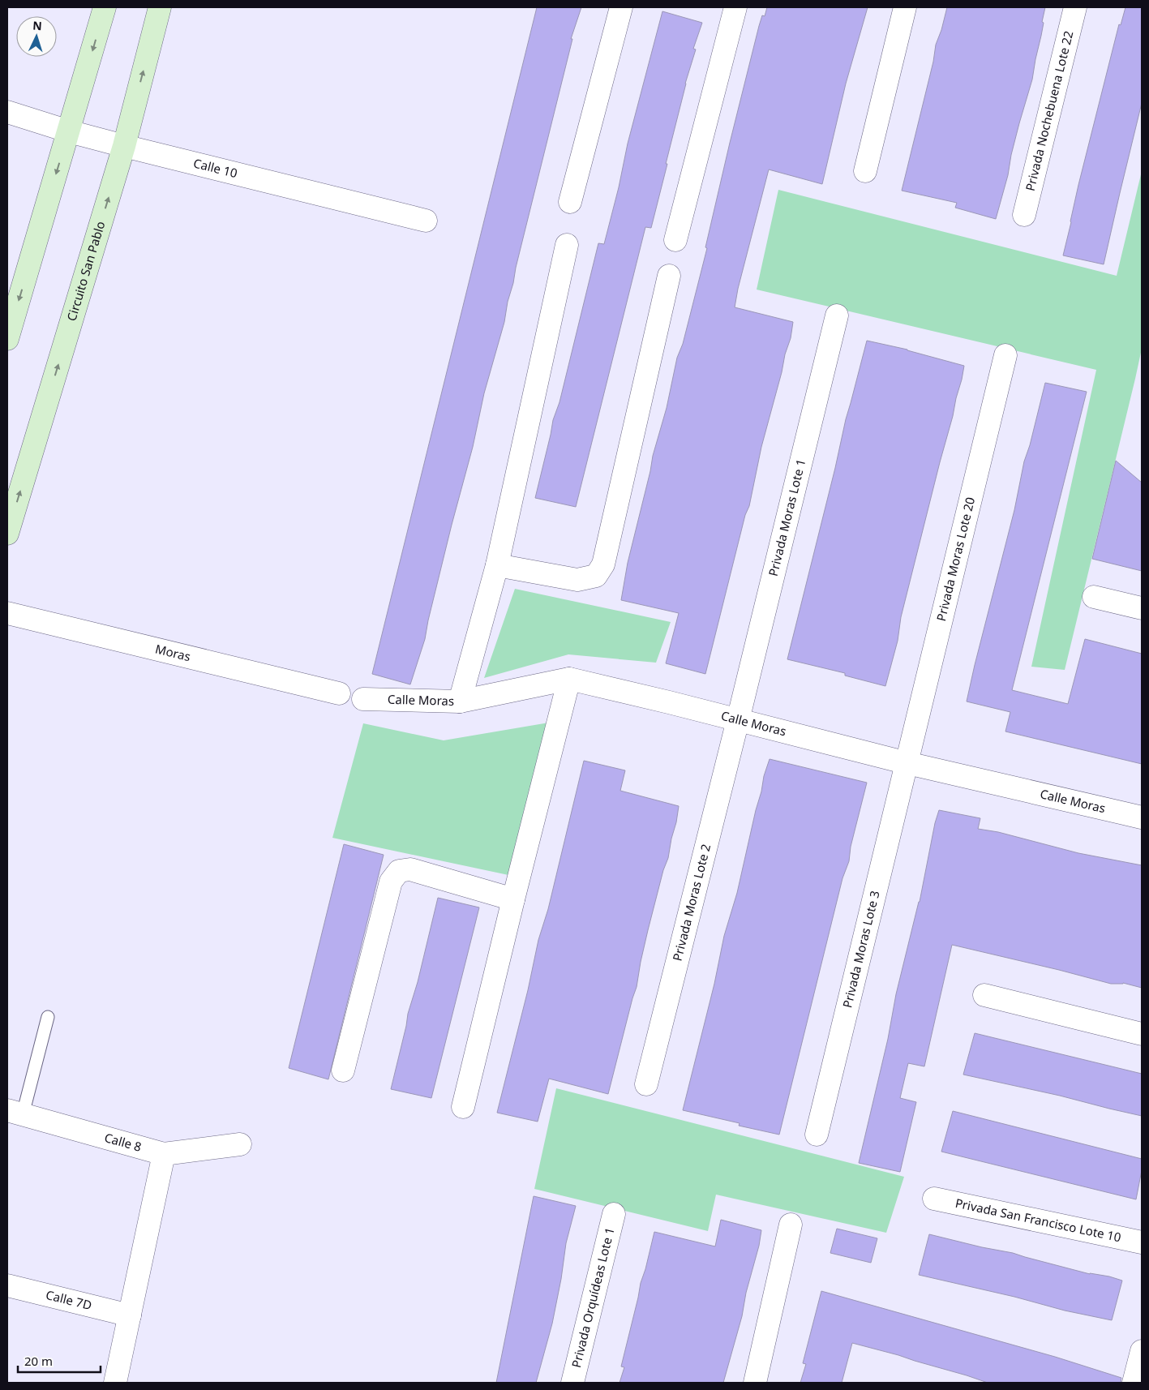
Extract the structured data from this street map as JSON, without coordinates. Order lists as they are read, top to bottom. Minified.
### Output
{"streets":{"main road":["Circuito San Pablo"],"street":["Privada Nochebuena Lote 22","Calle 10","Privada Moras Lote 1","Privada Moras Lote 20","Moras","Calle Moras","Privada Moras Lote 2","Privada Moras Lote 3","Calle 8","Privada San Francisco Lote 10","Privada Orquídeas Lote 1","Calle 7D"]},"crossings":[["Calle 10","Circuito San Pablo"],["Privada Moras Lote 1","Calle Moras"],["Privada Moras Lote 1","Privada Moras Lote 2"],["Privada Moras Lote 20","Calle Moras"],["Privada Moras Lote 20","Privada Moras Lote 3"],["Calle Moras","Privada Moras Lote 2"],["Calle Moras","Privada Moras Lote 3"]],"scale_bar":"20 m","north":"top"}
